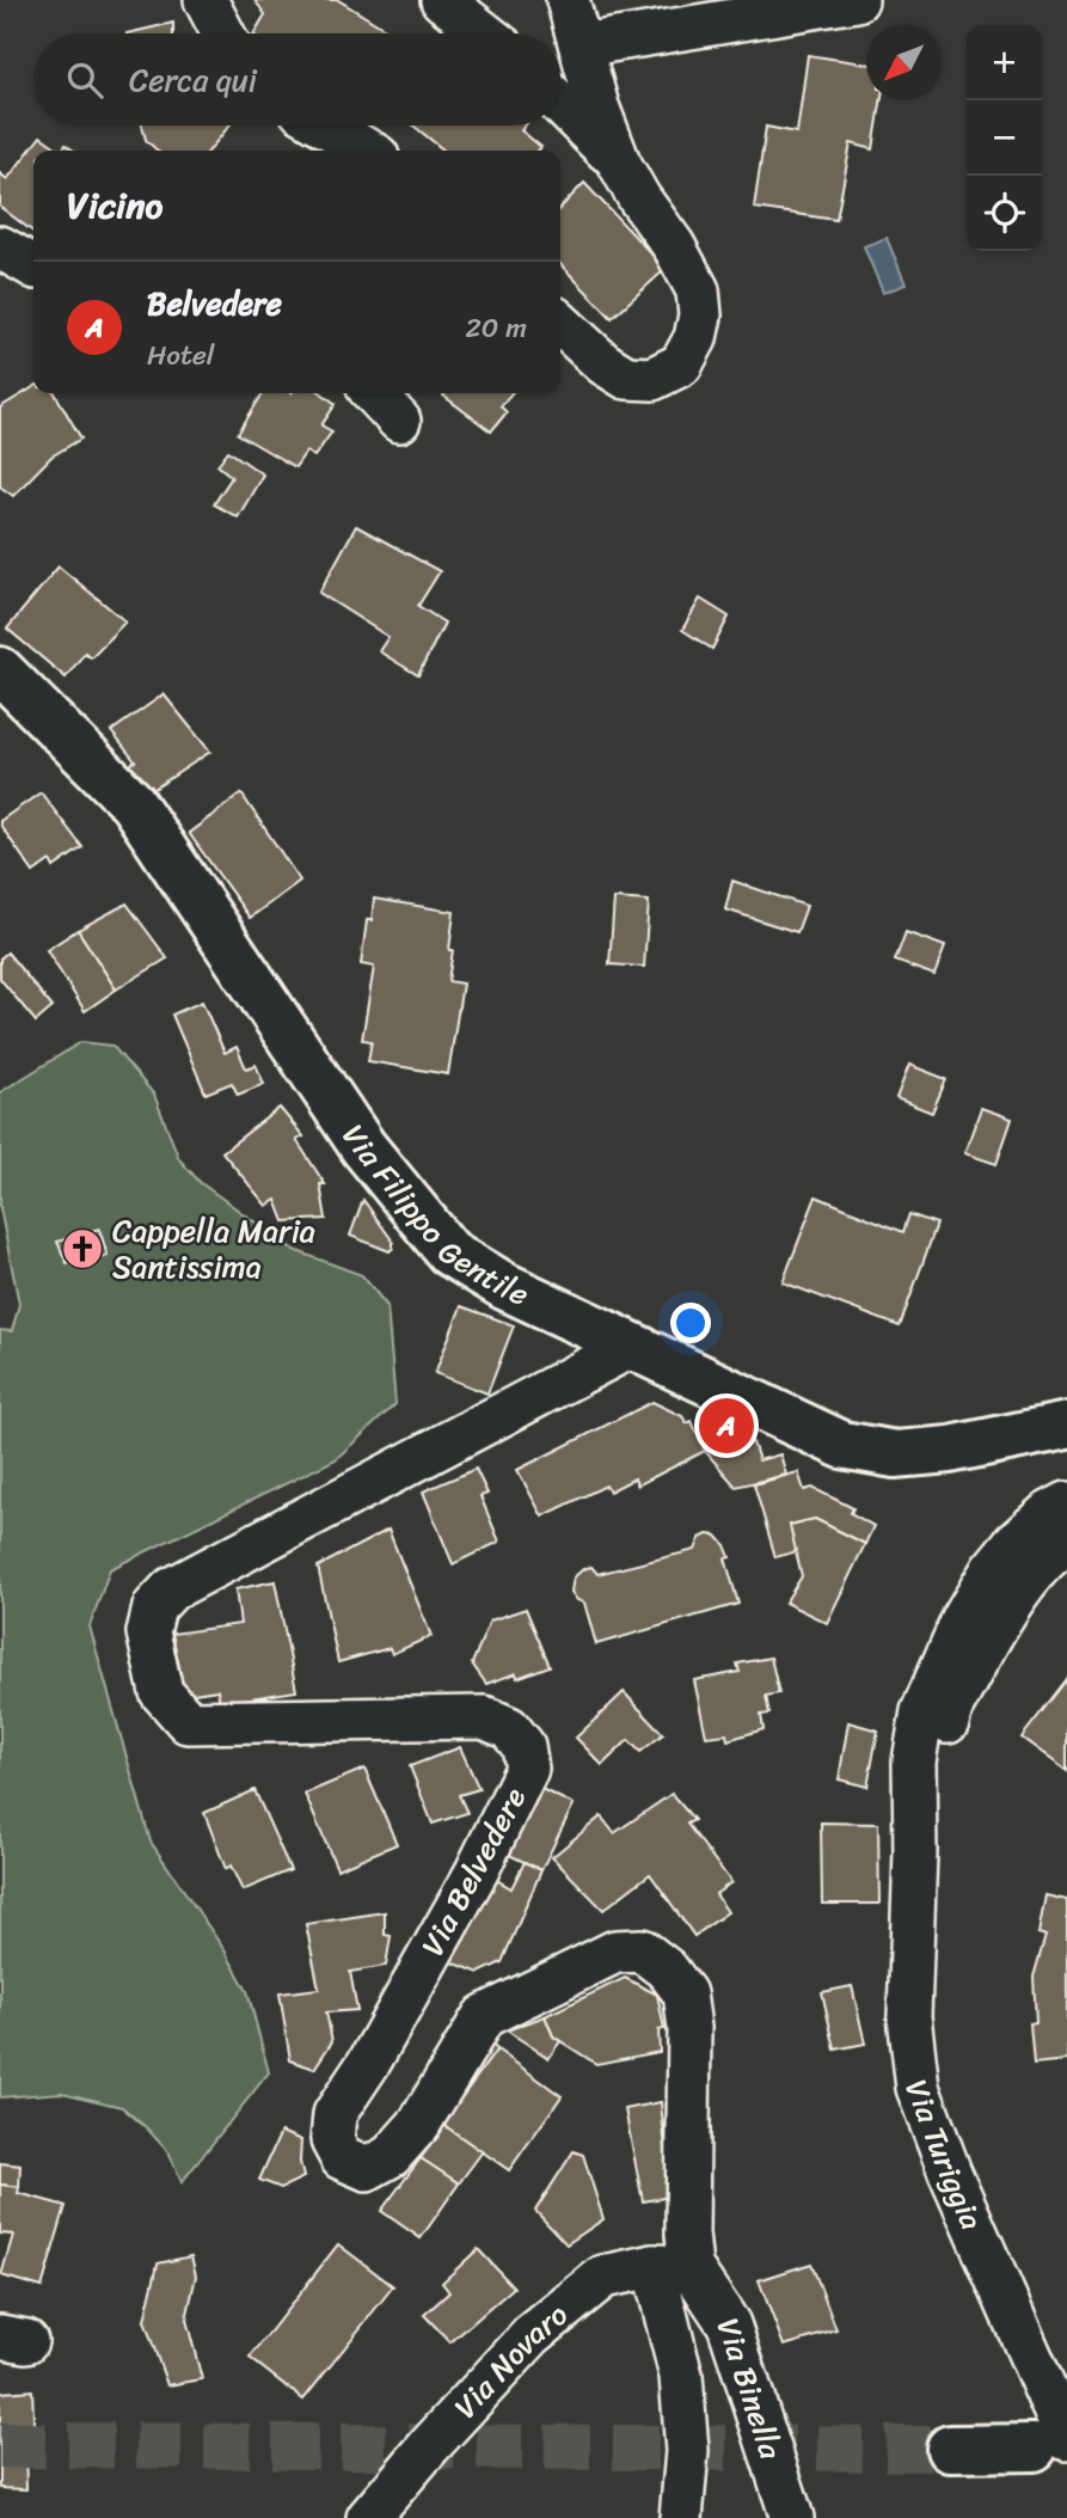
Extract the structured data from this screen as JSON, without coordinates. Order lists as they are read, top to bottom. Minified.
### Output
{"streets":{"main road":["Via Filippo Gentile"],"street":["Via Belvedere","Via Turiggia","Via Novaro","Via Binella"]},"crossings":[["Via Filippo Gentile","Via Belvedere"],["Via Belvedere","Via Novaro"],["Via Belvedere","Via Binella"],["Via Novaro","Via Binella"]],"places":{"church":["Cappella Maria Santissima"]},"north":"bottom left","page":{"map_buttons":["+","−"],"search":"Cerca qui","heading":"Vicino","list":[{"mark":"A","name":"Belvedere","note":"Hotel","value":"20 m"}],"pins":"A"}}
